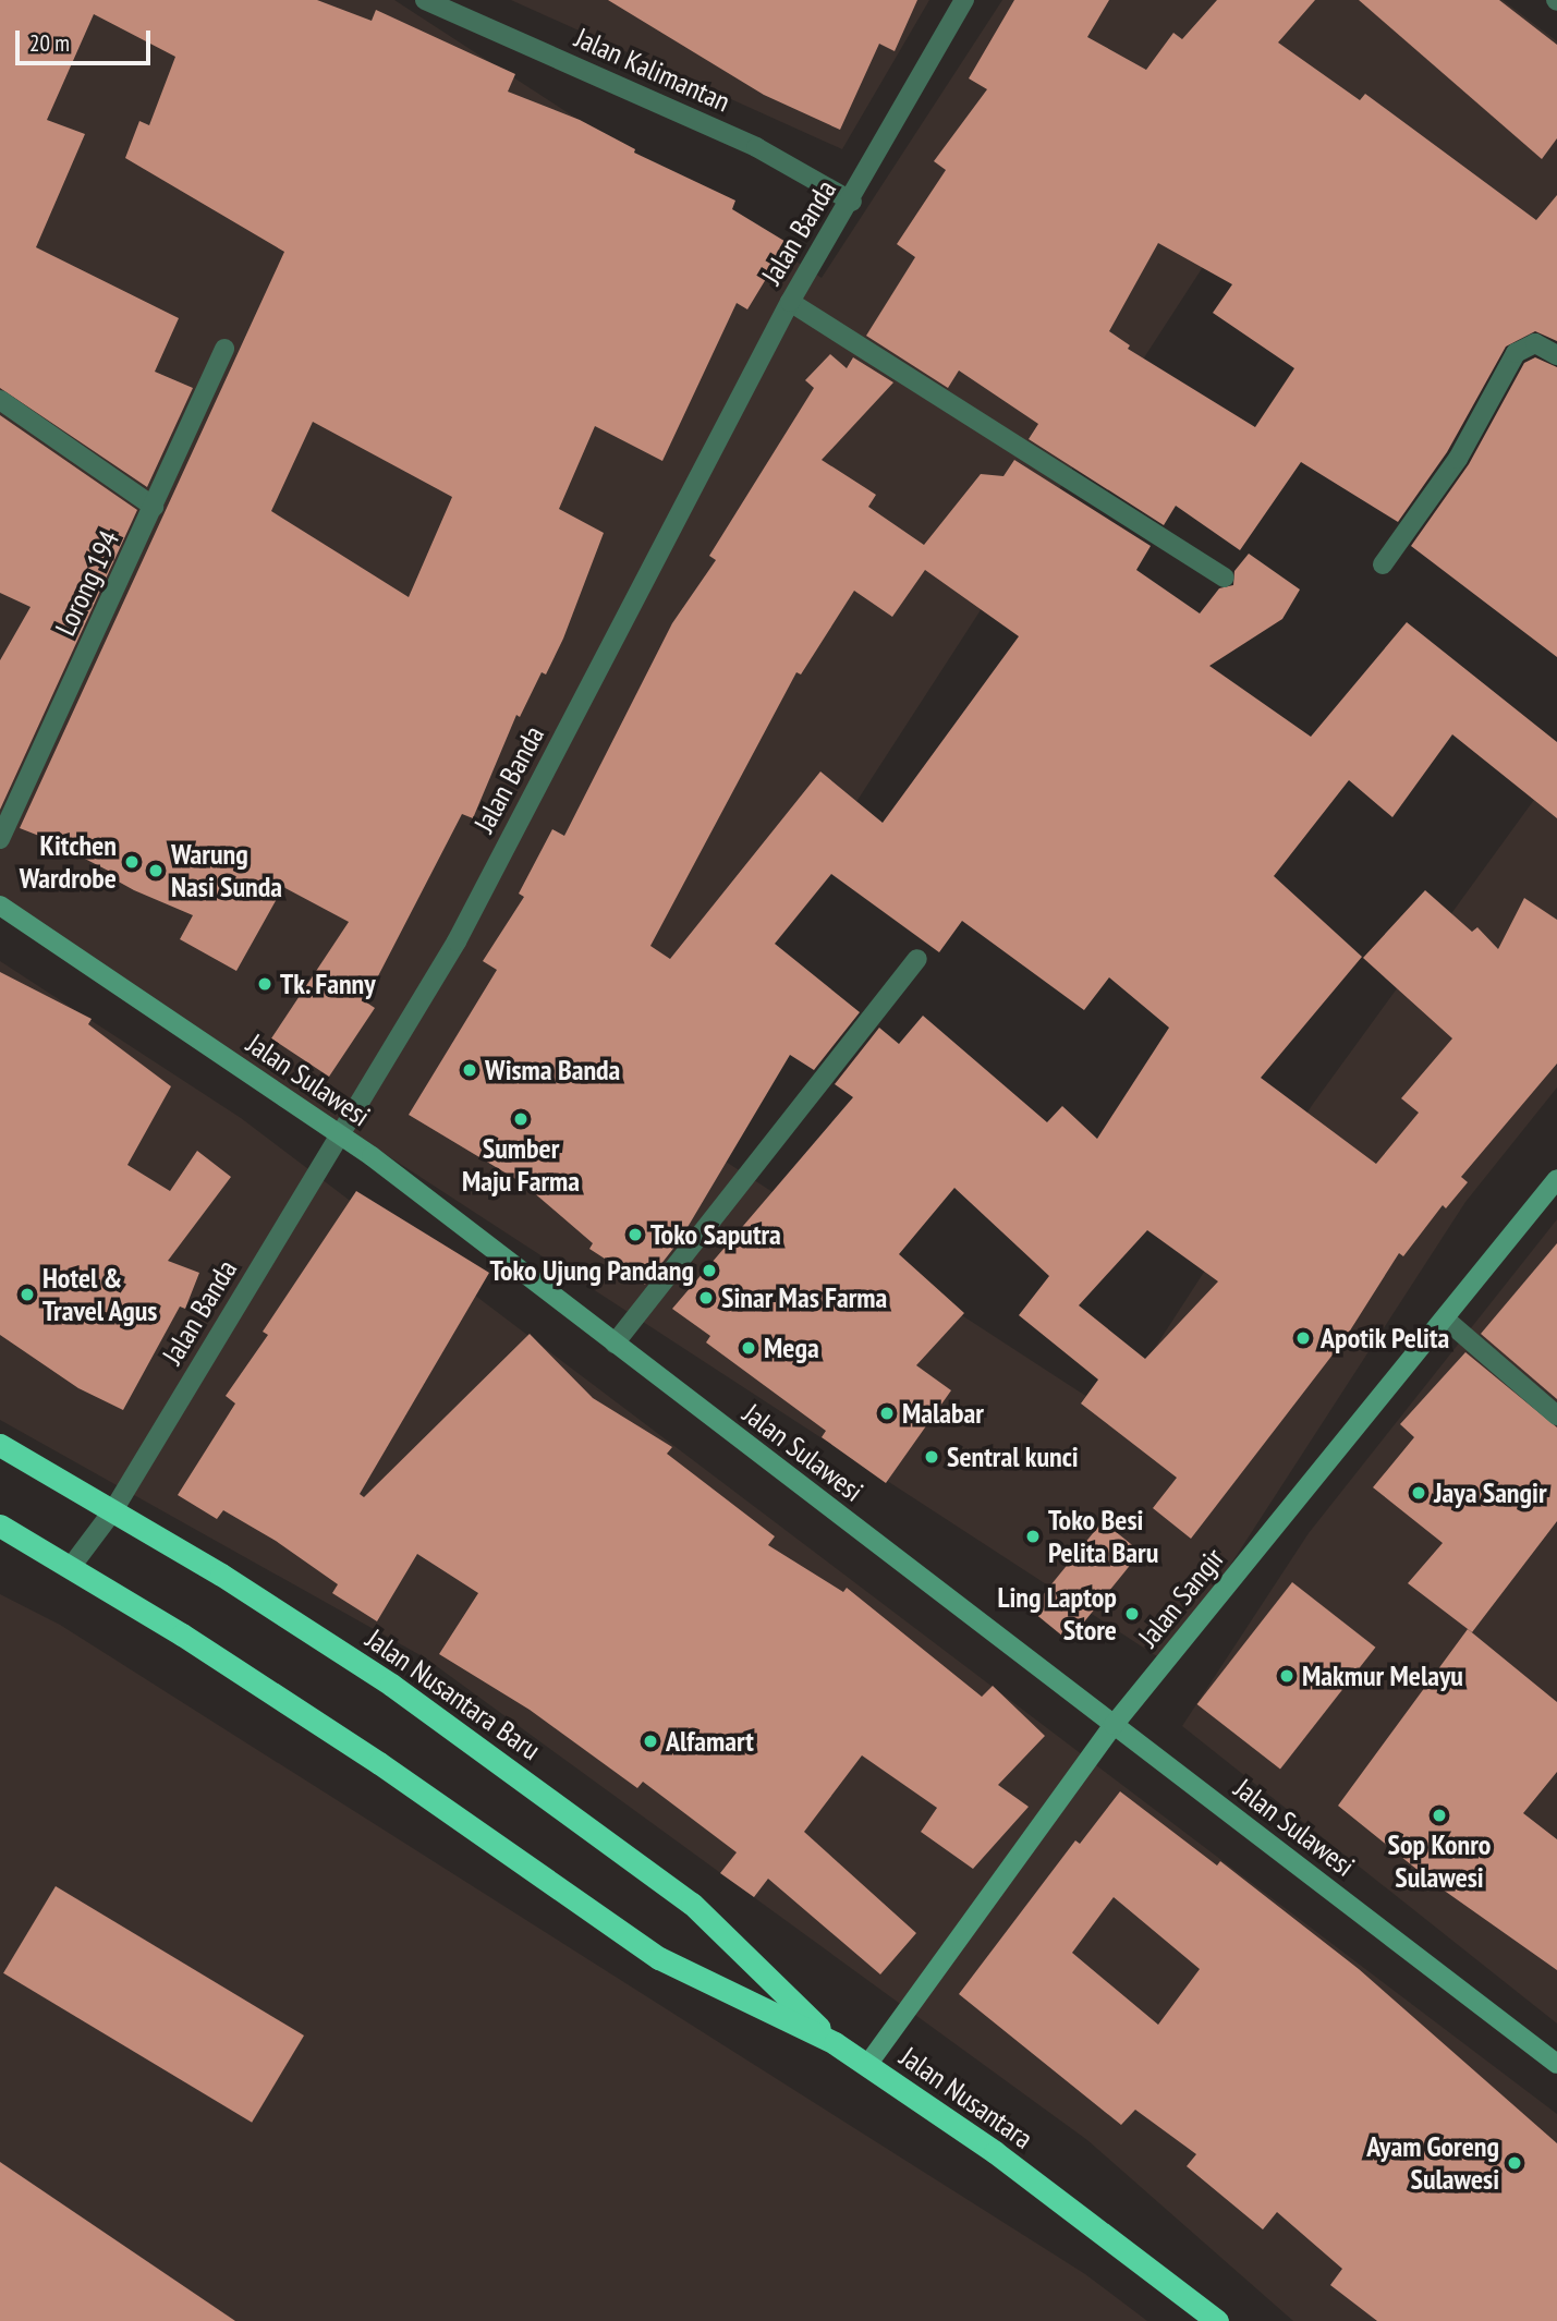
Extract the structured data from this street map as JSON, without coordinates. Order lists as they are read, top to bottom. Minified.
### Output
{"streets":{"highway":["Jalan Nusantara Baru","Jalan Nusantara"],"street":["Jalan Kalimantan","Jalan Banda","Lorong 194","Jalan Sulawesi","Jalan Sangir"]},"crossings":[["Jalan Kalimantan","Jalan Banda"],["Jalan Banda","Jalan Sulawesi"],["Jalan Banda","Jalan Nusantara Baru"],["Jalan Banda","Jalan Nusantara"],["Jalan Sulawesi","Jalan Sangir"],["Jalan Sangir","Jalan Nusantara"],["Jalan Nusantara Baru","Jalan Nusantara"]],"places":["Kitchen Wardrobe","Warung Nasi Sunda","Tk. Fanny","Wisma Banda","Sumber Maju Farma","Toko Saputra","Toko Ujung Pandang","Hotel & Travel Agus","Sinar Mas Farma","Apotik Pelita","Mega","Malabar","Sentral kunci","Jaya Sangir","Toko Besi Pelita Baru","Ling Laptop Store","Makmur Melayu","Alfamart","Sop Konro Sulawesi","Ayam Goreng Sulawesi"],"scale_bar":"20 m"}
